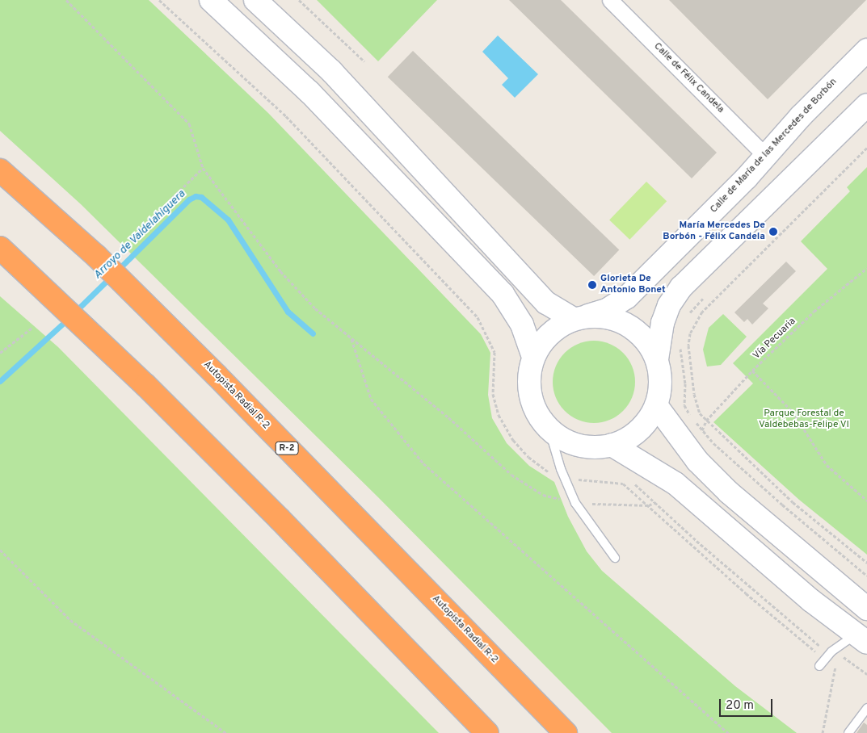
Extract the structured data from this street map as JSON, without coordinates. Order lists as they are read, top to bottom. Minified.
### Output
{"streets":{"highway":["Autopista Radial R-2","R-2"],"street":["Calle de Félix Candela","Calle de María de las Mercedes de Borbón"],"path":["Vía Pecuaria"]},"crossings":[["Calle de Félix Candela","Calle de María de las Mercedes de Borbón"]],"water":["Arroyo de Valdelahiguera"],"parks":["Parque Forestal de Valdebebas-Felipe VI"],"places":["María Mercedes De Borbón - Félix Candela","Glorieta De Antonio Bonet"],"scale_bar":"20 m"}
